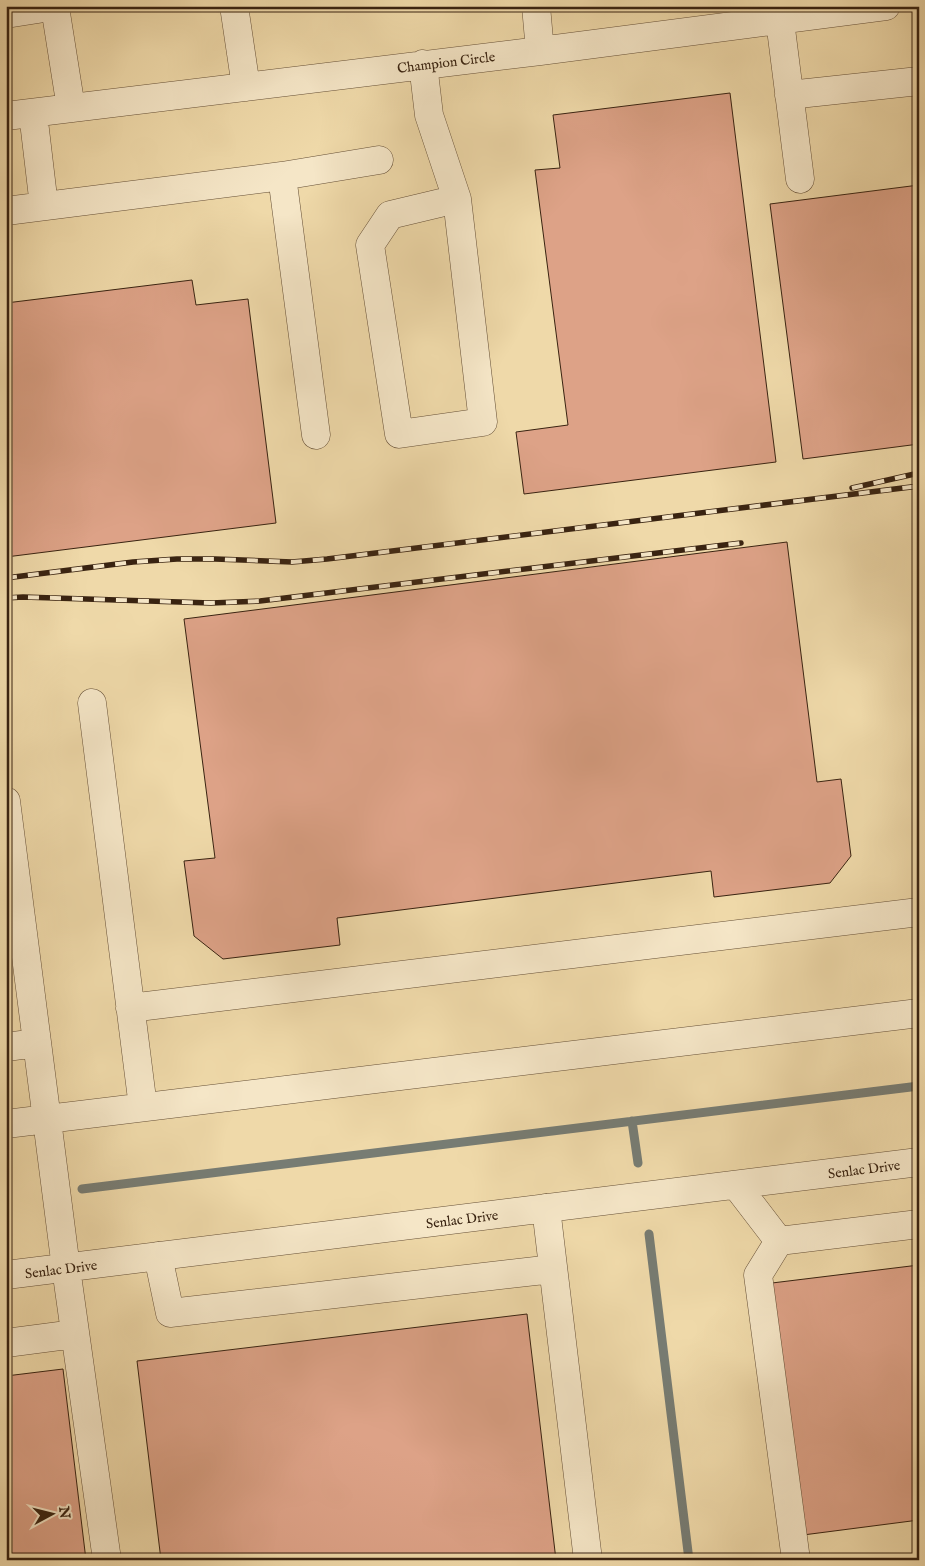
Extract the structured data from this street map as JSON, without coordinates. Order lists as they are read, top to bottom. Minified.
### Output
{"streets":{"street":["Champion Circle","Senlac Drive"]},"north":"right"}
